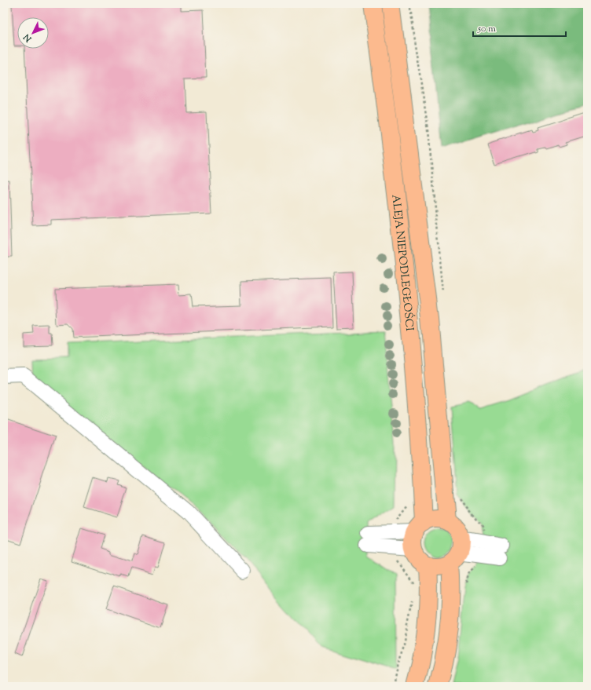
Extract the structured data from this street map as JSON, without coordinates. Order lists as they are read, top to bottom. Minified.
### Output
{"streets":{"main road":["ALEJA NIEPODLEGŁOŚCI"]},"scale_bar":"50 m","north":"bottom left"}
